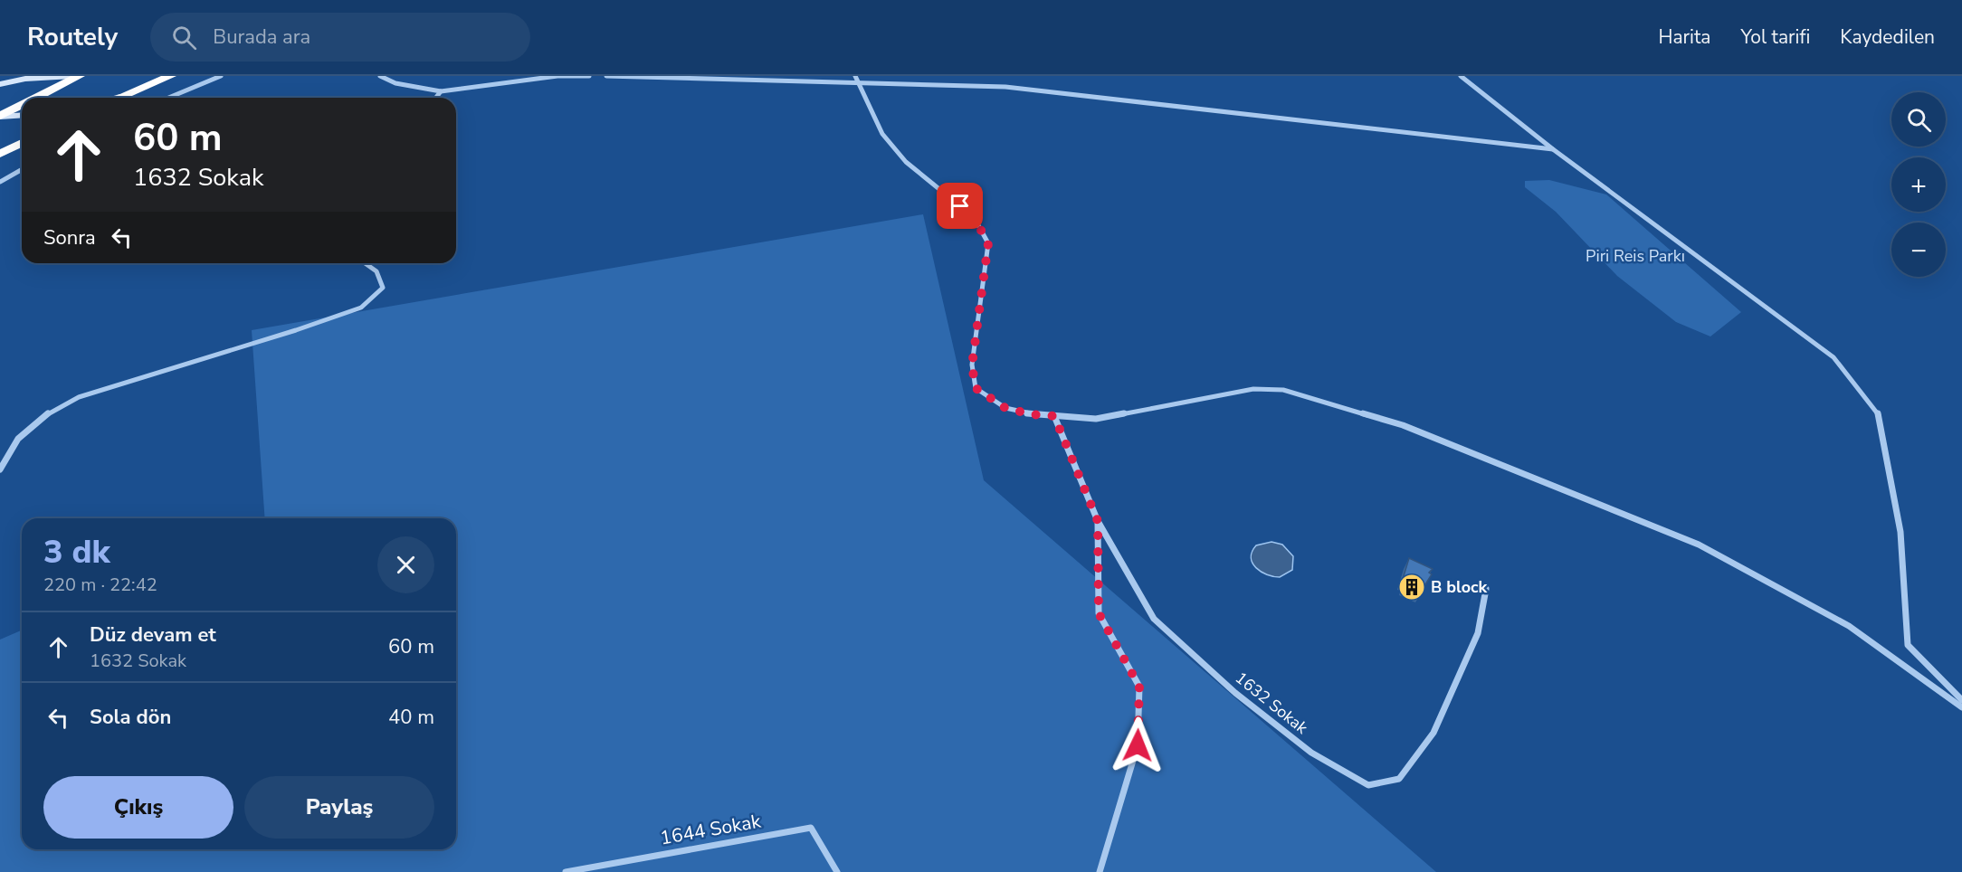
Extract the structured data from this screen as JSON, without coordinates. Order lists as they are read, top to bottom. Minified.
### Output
{"streets":{"street":["1632 Sokak","1644 Sokak"]},"parks":["Piri Reis Parkı"],"places":{"building":["B block"]},"page":{"header":"Routely","search":"Burada ara","nav":["Harita","Yol tarifi","Kaydedilen"],"map_buttons":["+","−"],"turn":["60 m","1632 Sokak"],"then":"Sonra","heading":["3 dk","220 m · 22:42"],"list":[{"name":"Düz devam et","note":"1632 Sokak","value":"60 m"},{"name":"Sola dön","value":"40 m"}],"buttons":["Çıkış","Paylaş"]}}
